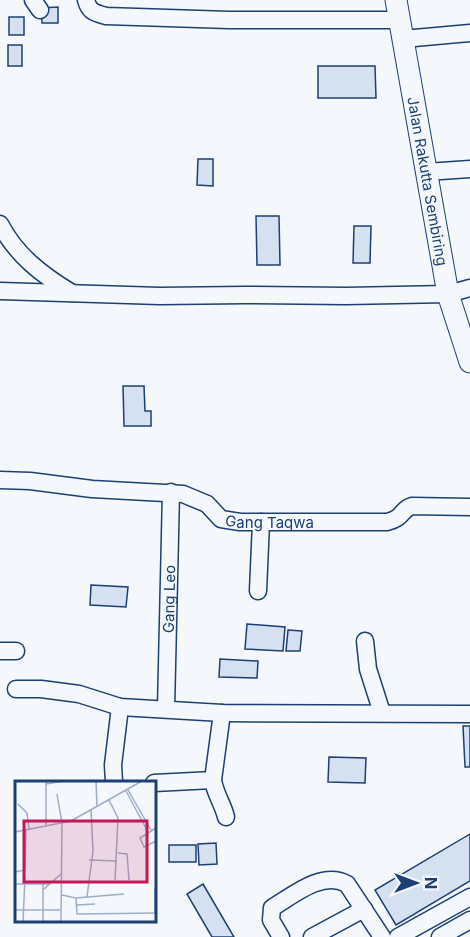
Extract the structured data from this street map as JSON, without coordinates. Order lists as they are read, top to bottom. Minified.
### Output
{"streets":{"main road":["Jalan Rakutta Sembiring"],"street":["Gang Taqwa","Gang Leo"]},"crossings":[["Gang Taqwa","Gang Leo"]],"north":"right"}
